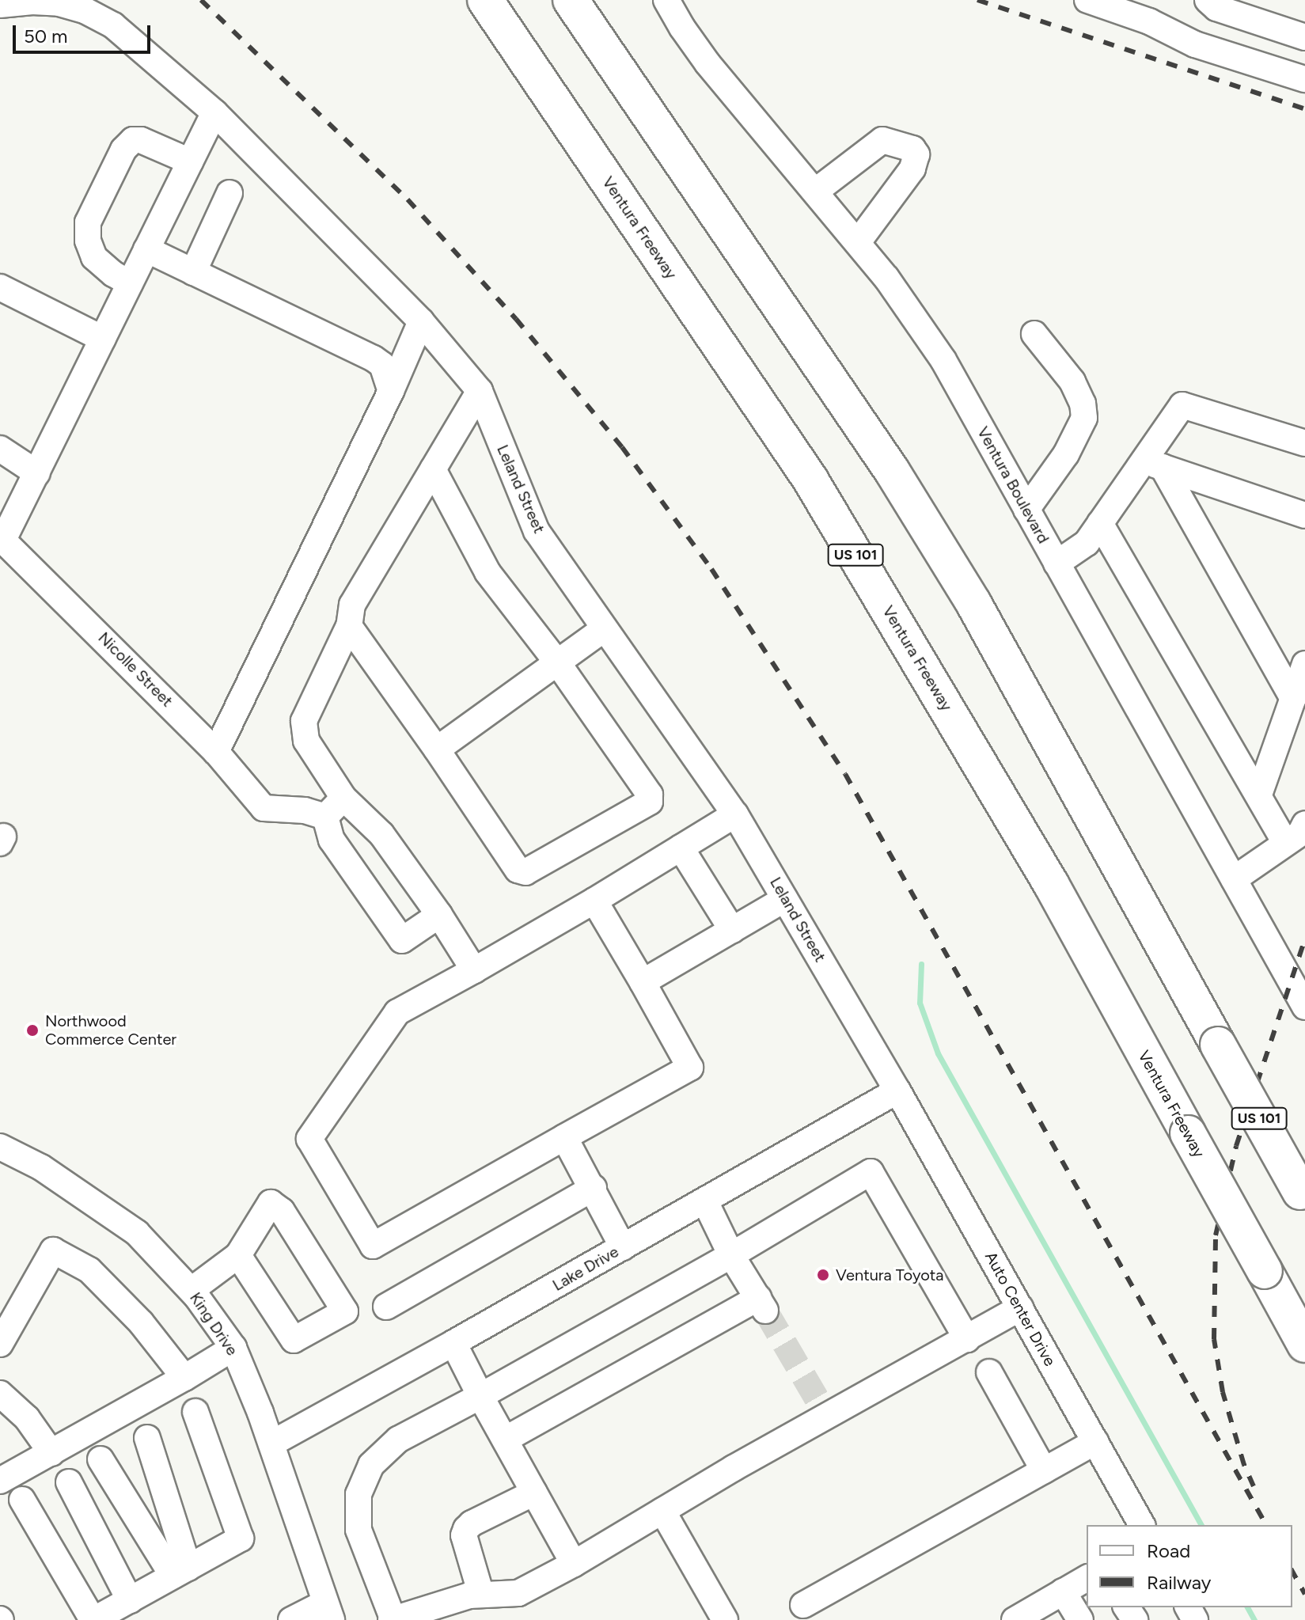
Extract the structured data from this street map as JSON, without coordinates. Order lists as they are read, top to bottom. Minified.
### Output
{"streets":{"highway":["Ventura Freeway","US 101"],"street":["Ventura Boulevard","Leland Street","Nicolle Street","Lake Drive","Auto Center Drive","King Drive"]},"crossings":[["Leland Street","Lake Drive"],["Leland Street","Auto Center Drive"],["Lake Drive","Auto Center Drive"],["Lake Drive","King Drive"]],"places":["Northwood Commerce Center","Ventura Toyota"],"legend":["Road","Railway"],"scale_bar":"50 m"}
